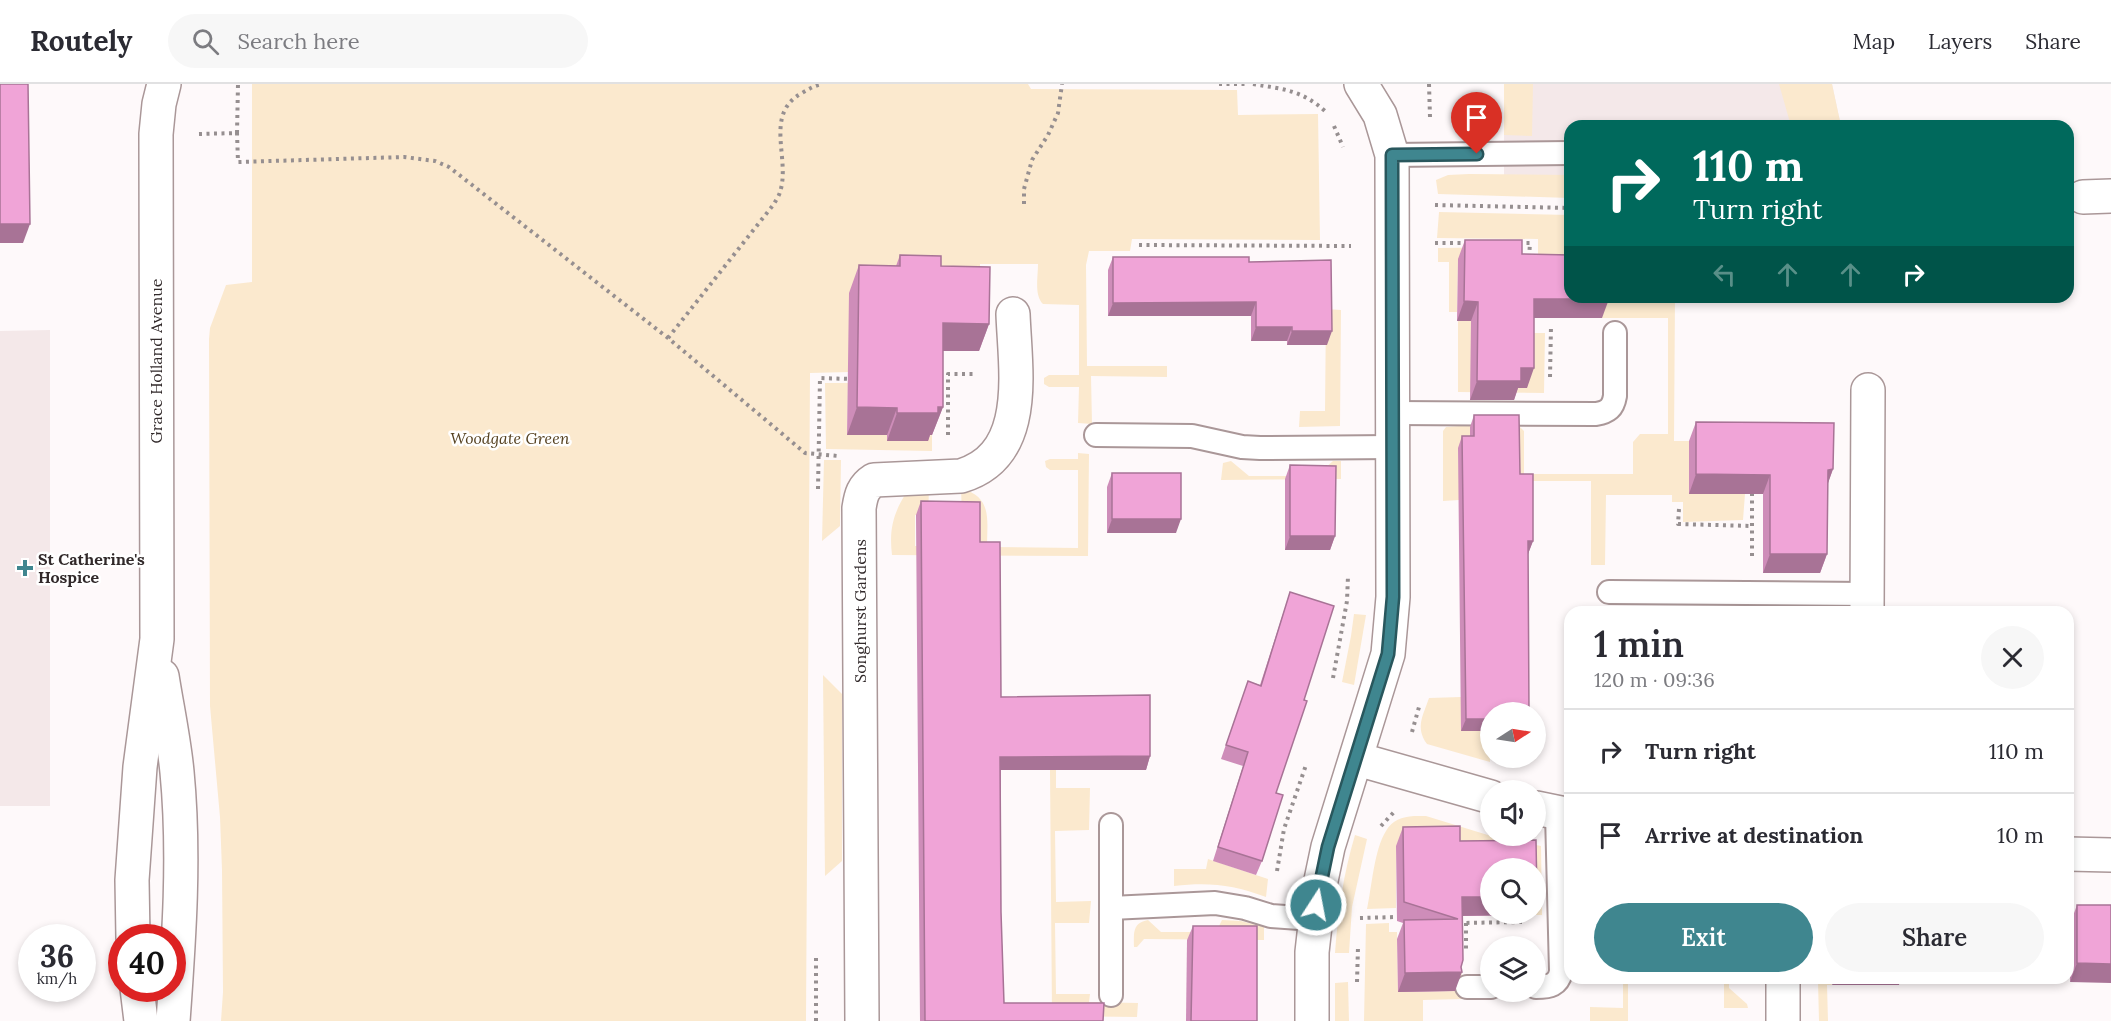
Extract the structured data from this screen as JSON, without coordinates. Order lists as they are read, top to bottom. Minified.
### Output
{"streets":{"street":["Grace Holland Avenue","Songhurst Gardens"]},"parks":["Woodgate Green"],"places":{"health":["St Catherine's Hospice"]},"north":"right","page":{"header":"Routely","search":"Search here","nav":["Map","Layers","Share"],"turn":["110 m","Turn right"],"heading":["1 min","120 m · 09:36"],"list":[{"name":"Turn right","value":"110 m"},{"name":"Arrive at destination","value":"10 m"}],"buttons":["Exit","Share"],"speed":"36 km/h","limit":"40"}}
